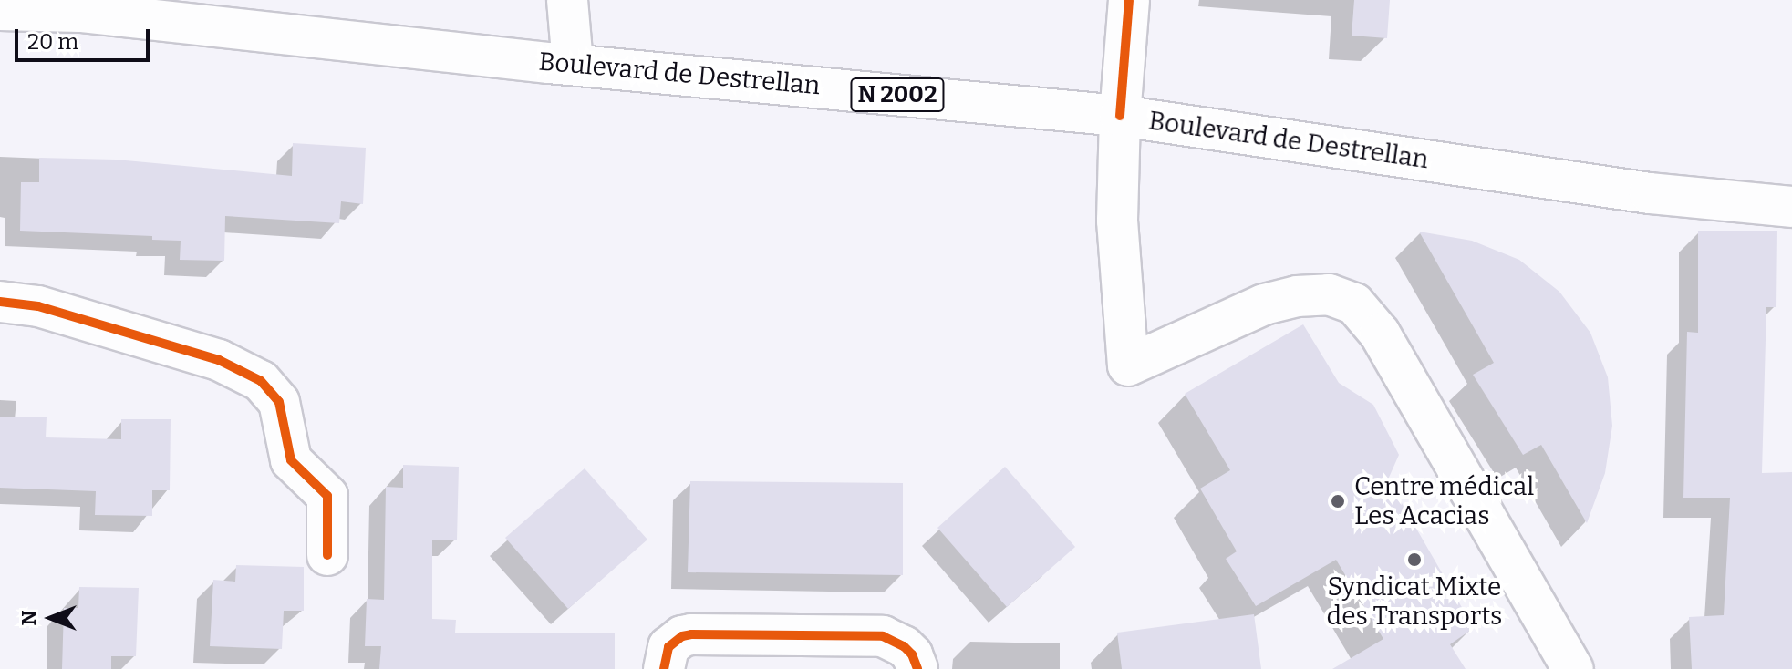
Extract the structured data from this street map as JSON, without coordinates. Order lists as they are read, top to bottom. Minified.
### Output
{"streets":{"main road":["Boulevard de Destrellan","N 2002"]},"places":["Centre médical Les Acacias","Syndicat Mixte des Transports"],"scale_bar":"20 m","north":"left"}
